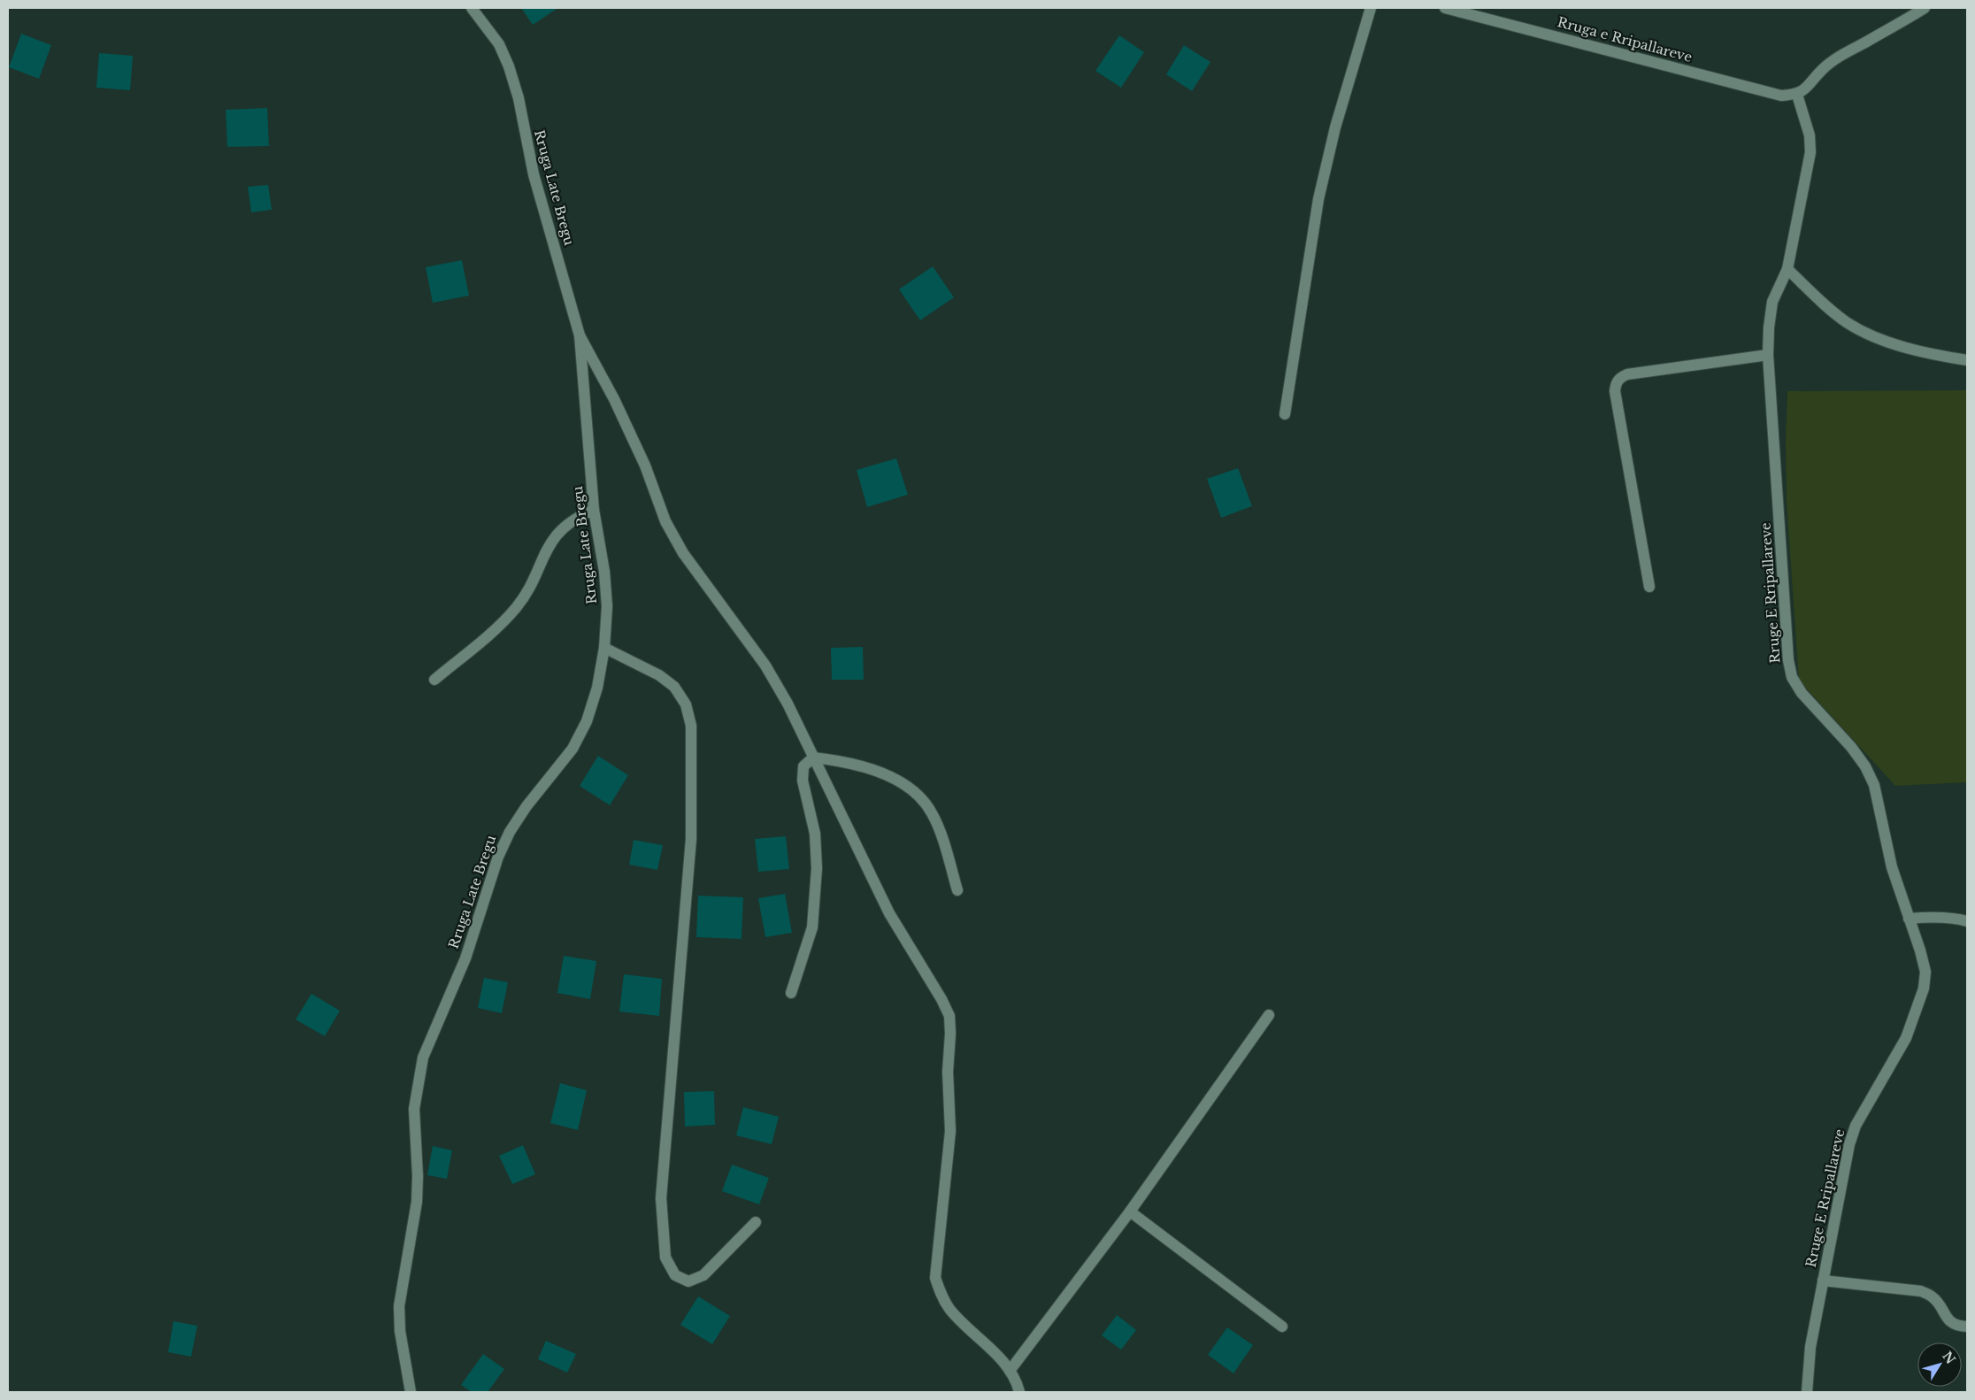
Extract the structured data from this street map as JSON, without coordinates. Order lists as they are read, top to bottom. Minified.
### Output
{"streets":{"street":["Rruga e Rripallareve","Rruga Late Bregu","Rruge E Rripallareve"]},"north":"top right"}
